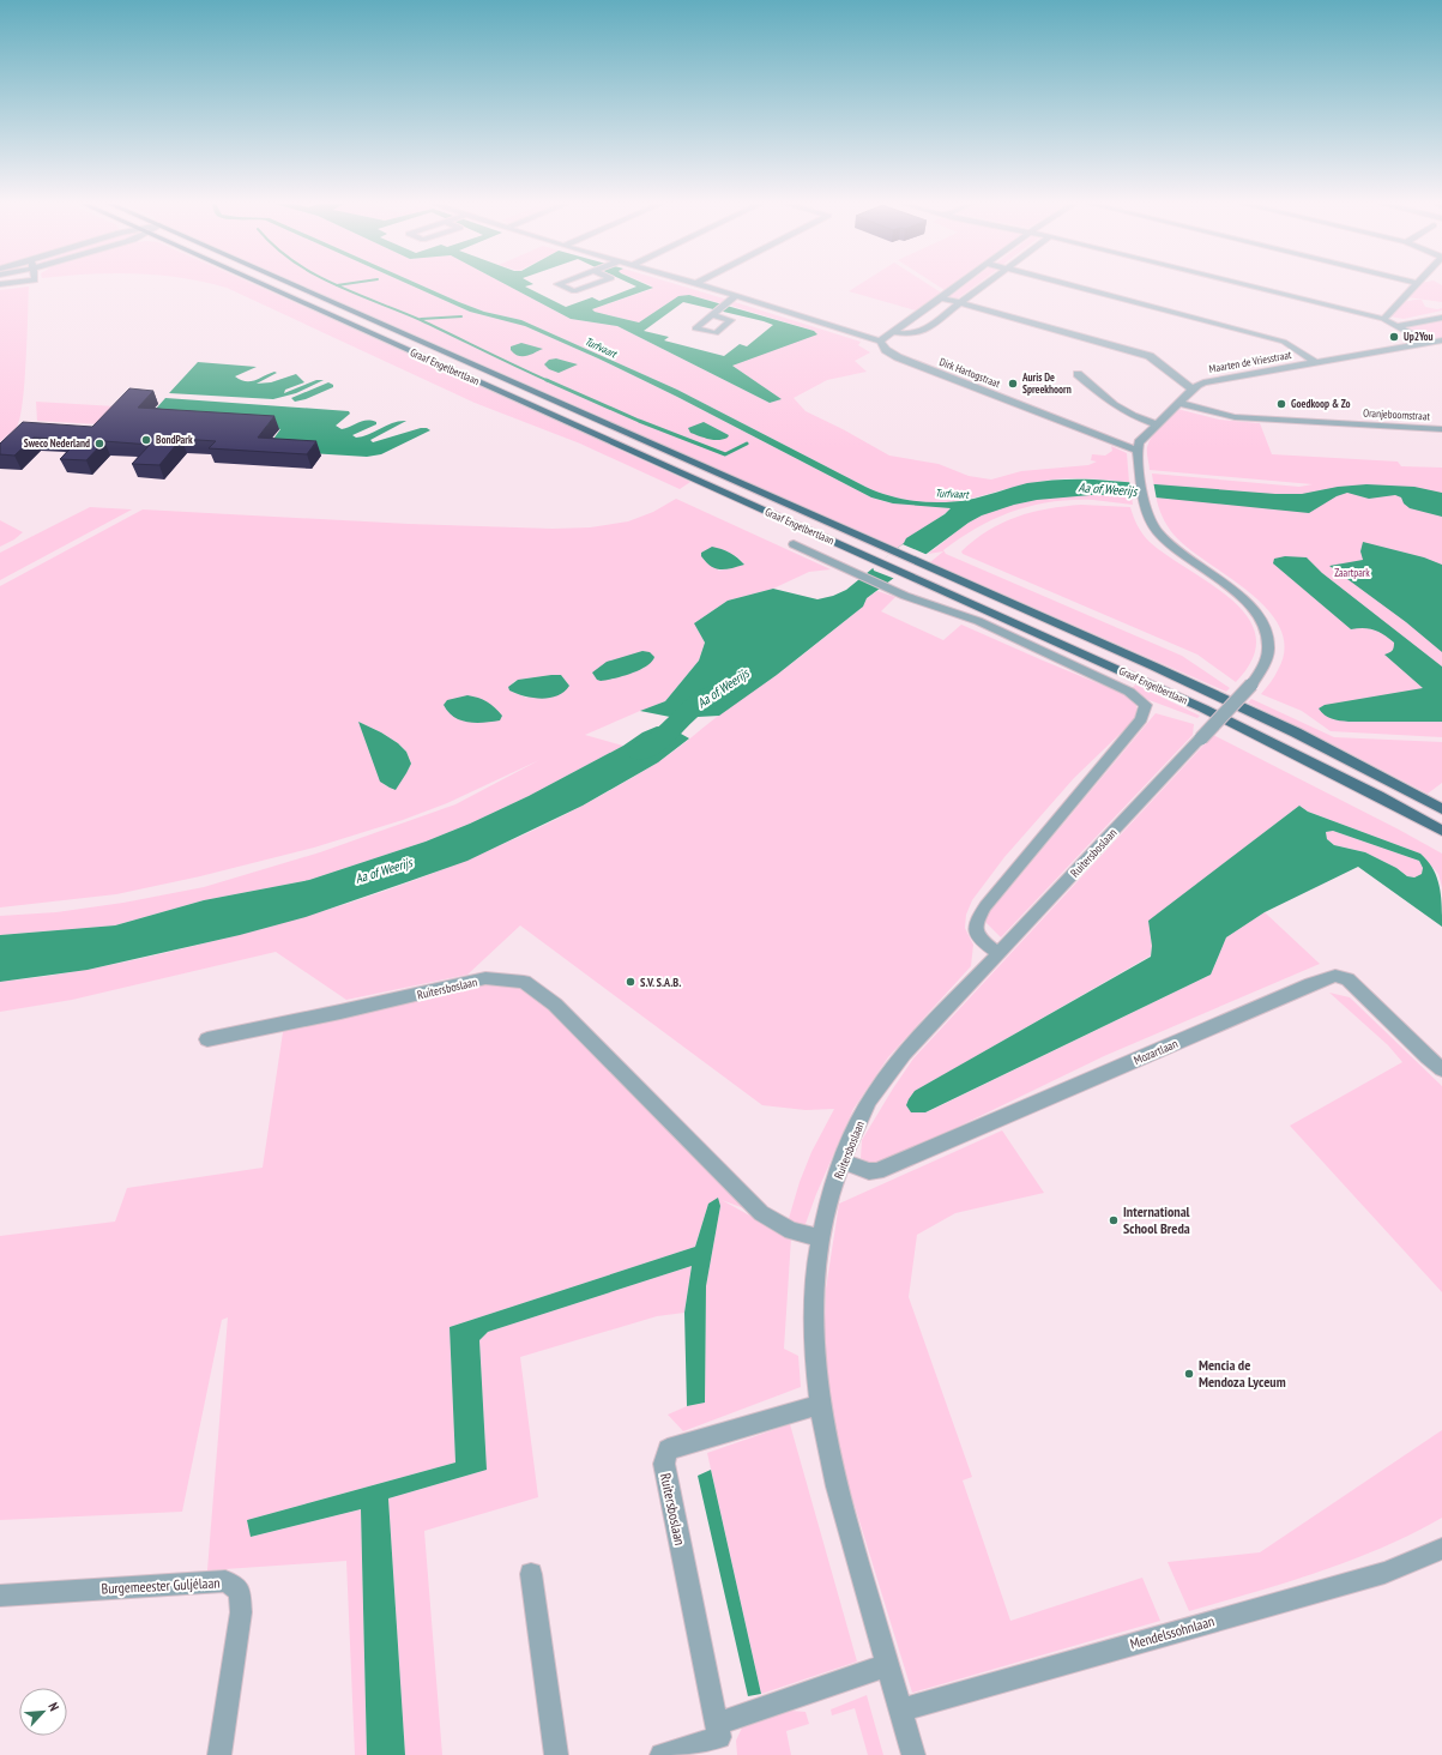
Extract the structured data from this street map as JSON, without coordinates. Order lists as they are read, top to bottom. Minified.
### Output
{"streets":{"main road":["Graaf Engelbertlaan"],"street":["Maarten de Vriesstraat","Dirk Hartogstraat","Oranjeboomstraat","Ruitersboslaan","Mozartlaan","Burgemeester Guljélaan","Mendelssohnlaan"]},"crossings":[["Maarten de Vriesstraat","Dirk Hartogstraat"],["Maarten de Vriesstraat","Oranjeboomstraat"],["Maarten de Vriesstraat","Ruitersboslaan"],["Graaf Engelbertlaan","Ruitersboslaan"],["Dirk Hartogstraat","Ruitersboslaan"],["Ruitersboslaan","Mozartlaan"],["Ruitersboslaan","Mendelssohnlaan"]],"water":["Turfvaart","Aa of Weerijs"],"parks":["Zaartpark"],"places":["Up2You","Auris De Spreekhoorn","Goedkoop & Zo","BondPark","Sweco Nederland","S.V. S.A.B.","International School Breda","Mencia de Mendoza Lyceum"],"north":"top right"}
